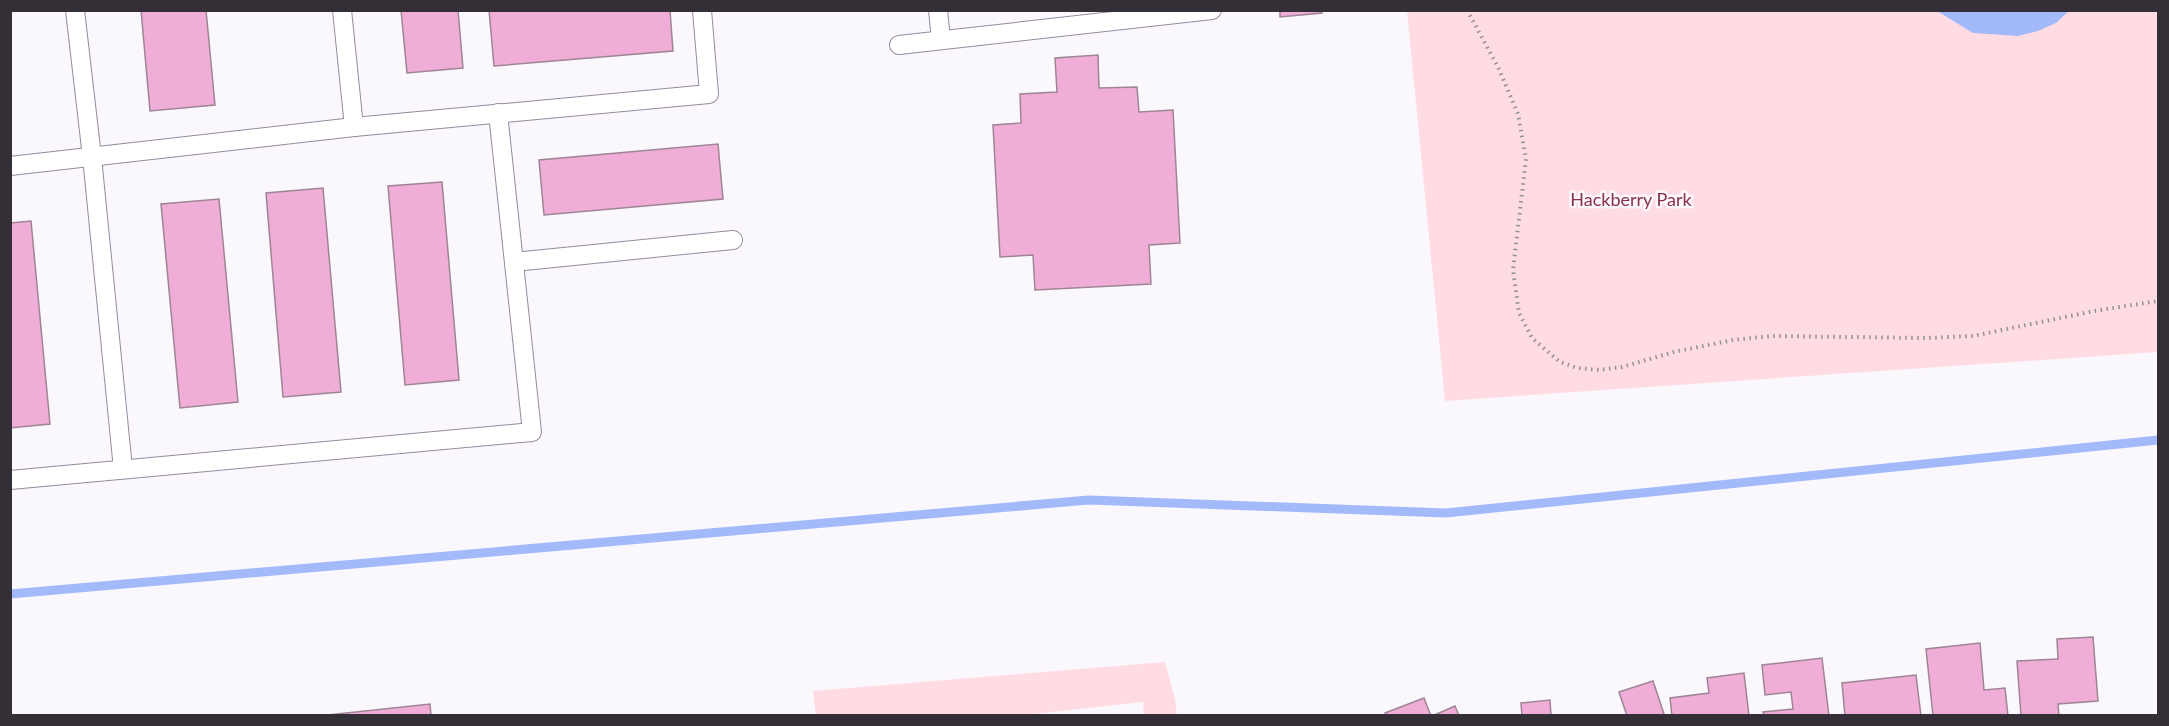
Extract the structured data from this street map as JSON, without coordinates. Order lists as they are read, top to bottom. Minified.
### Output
{"parks":["Hackberry Park"]}
